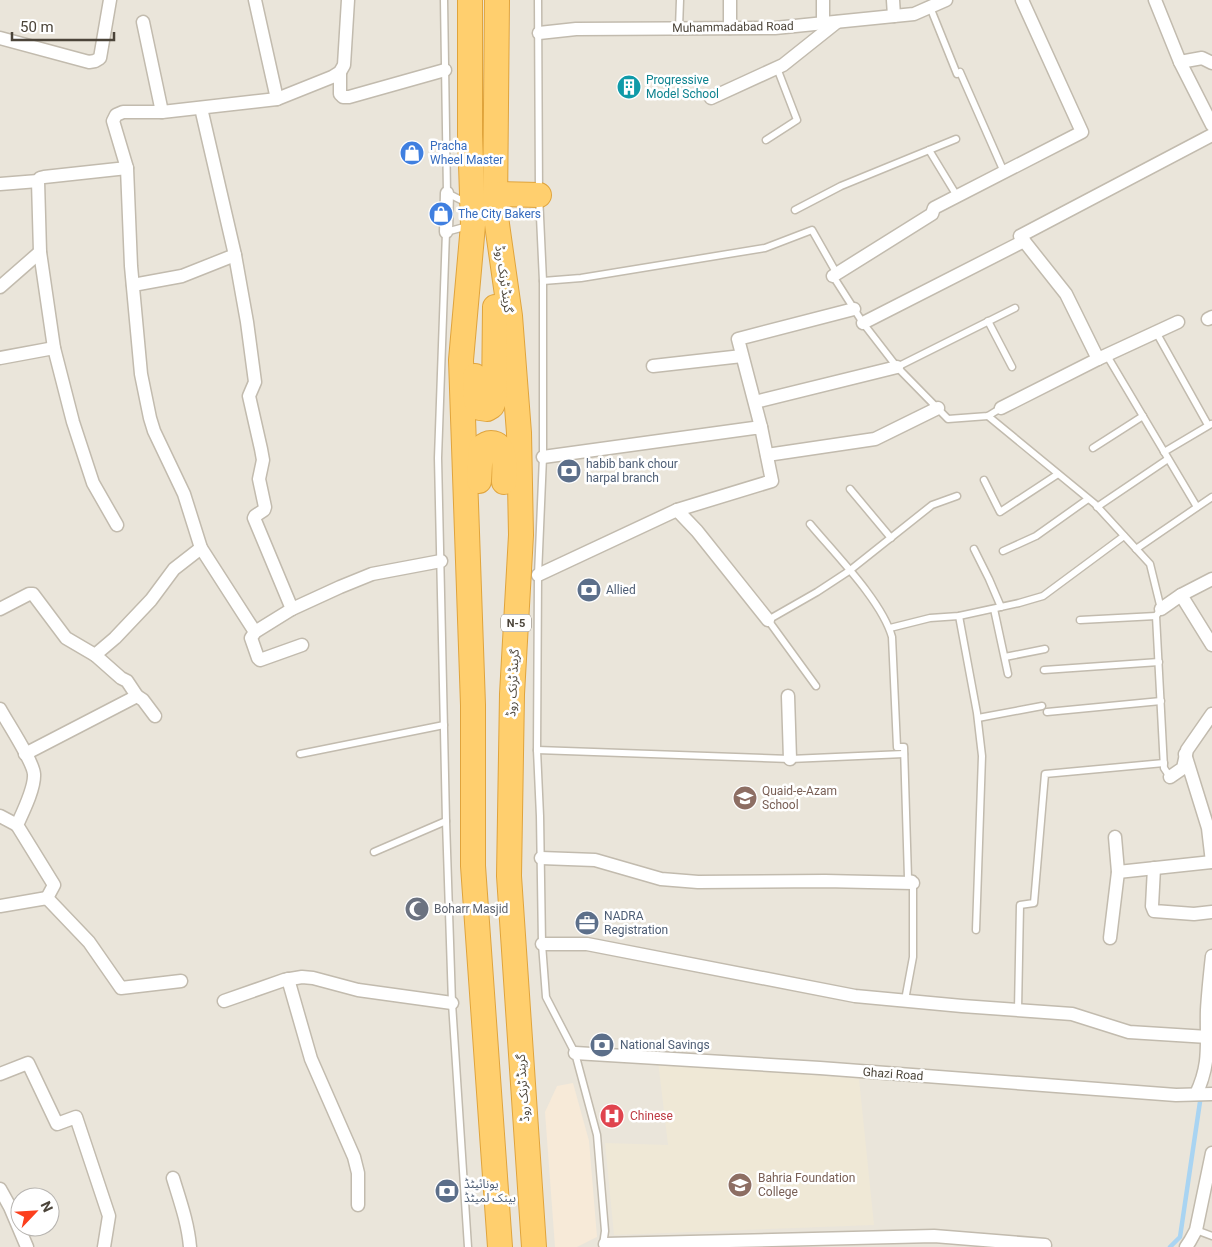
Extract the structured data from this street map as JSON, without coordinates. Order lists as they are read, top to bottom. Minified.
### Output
{"streets":{"highway":["گرینڈ ٹرنک روڈ","N-5"],"street":["Muhammadabad Road","Ghazi Road"]},"places":{"building":["Progressive Model School"],"shop":["Pracha Wheel Master","The City Bakers"],"bank":["habib bank chour harpal branch","Allied","National Savings","یونائیٹڈ بینک لمیٹڈ"],"school or university":["Quaid-e-Azam School","Bahria Foundation College"],"mosque":["Boharr Masjid"],"office":["NADRA Registration"],"hospital":["Chinese"]},"scale_bar":"50 m","north":"top right"}
